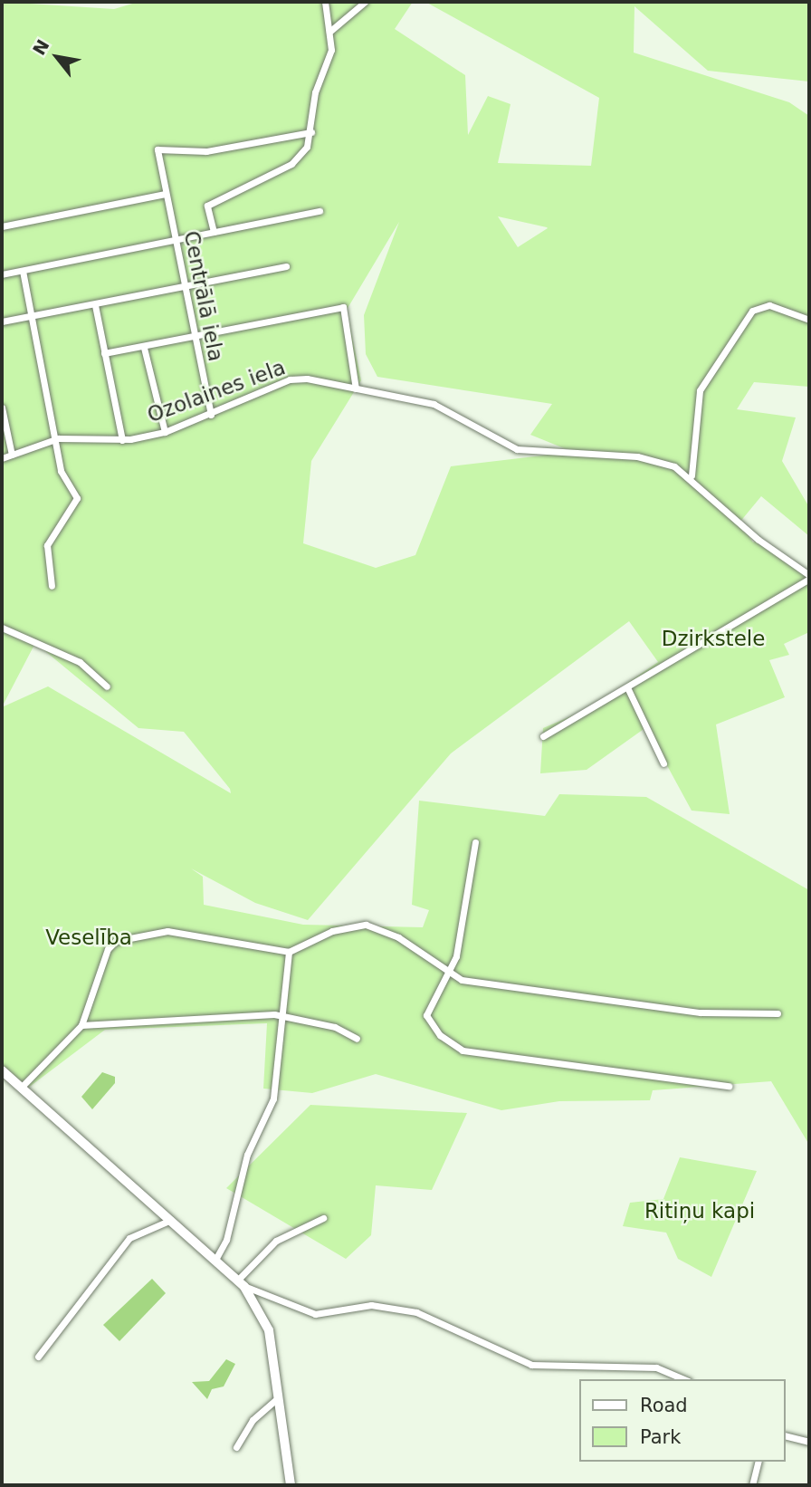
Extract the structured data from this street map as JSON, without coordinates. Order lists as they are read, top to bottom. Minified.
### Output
{"streets":{"street":["Centrālā iela","Ozolaines iela"]},"crossings":[["Centrālā iela","Ozolaines iela"]],"parks":["Dzirkstele","Veselība","Ritiņu kapi"],"legend":["Road","Park"],"north":"top left"}
